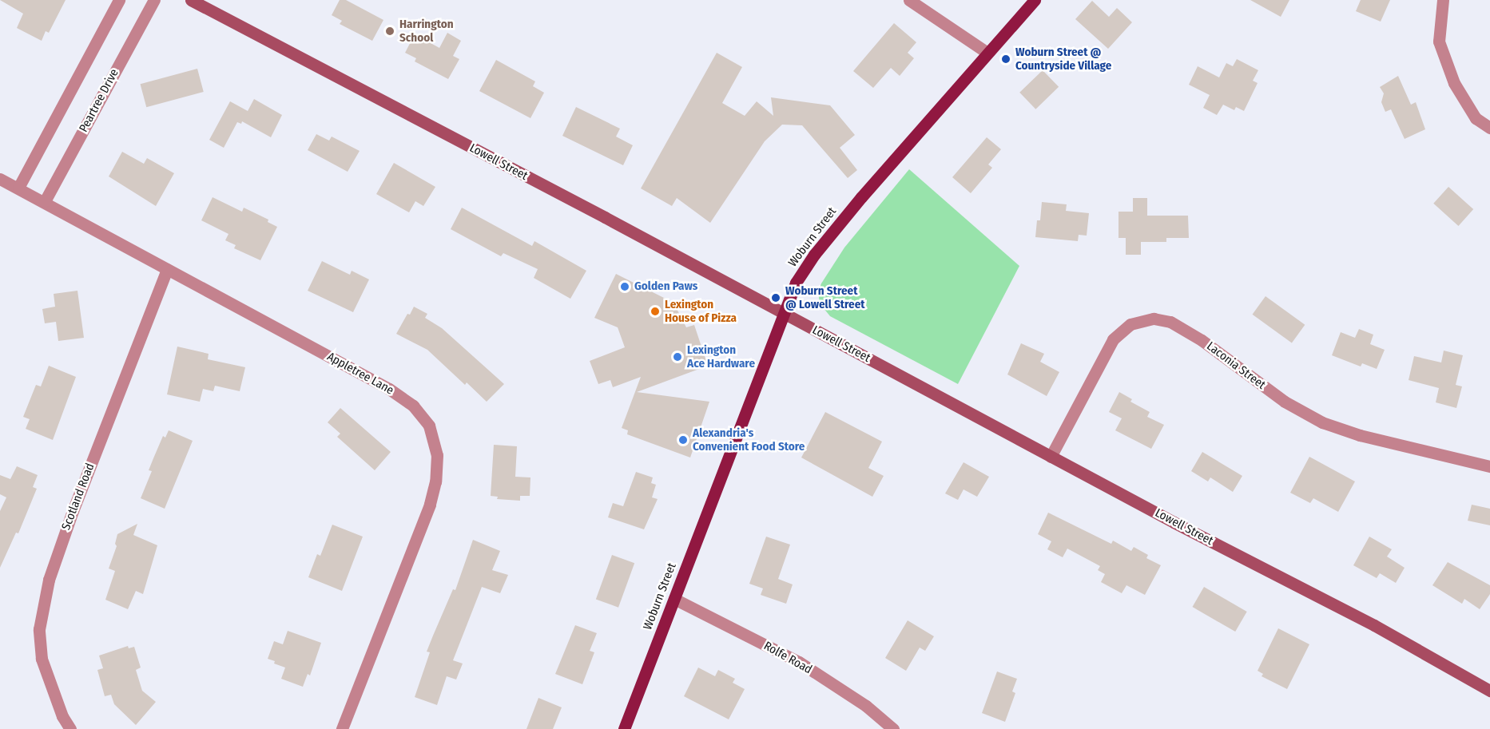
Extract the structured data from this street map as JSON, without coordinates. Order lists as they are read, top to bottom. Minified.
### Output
{"streets":{"main road":["Lowell Street","Woburn Street"],"street":["Peartree Drive","Laconia Street","Appletree Lane","Scotland Road","Rolfe Road"]},"crossings":[["Peartree Drive","Appletree Lane"],["Lowell Street","Woburn Street"],["Lowell Street","Laconia Street"],["Woburn Street","Rolfe Road"],["Appletree Lane","Scotland Road"]],"places":["Harrington School","Woburn Street @ Countryside Village","Golden Paws","Woburn Street @ Lowell Street","Lexington House of Pizza","Lexington Ace Hardware","Alexandria's Convenient Food Store"]}
